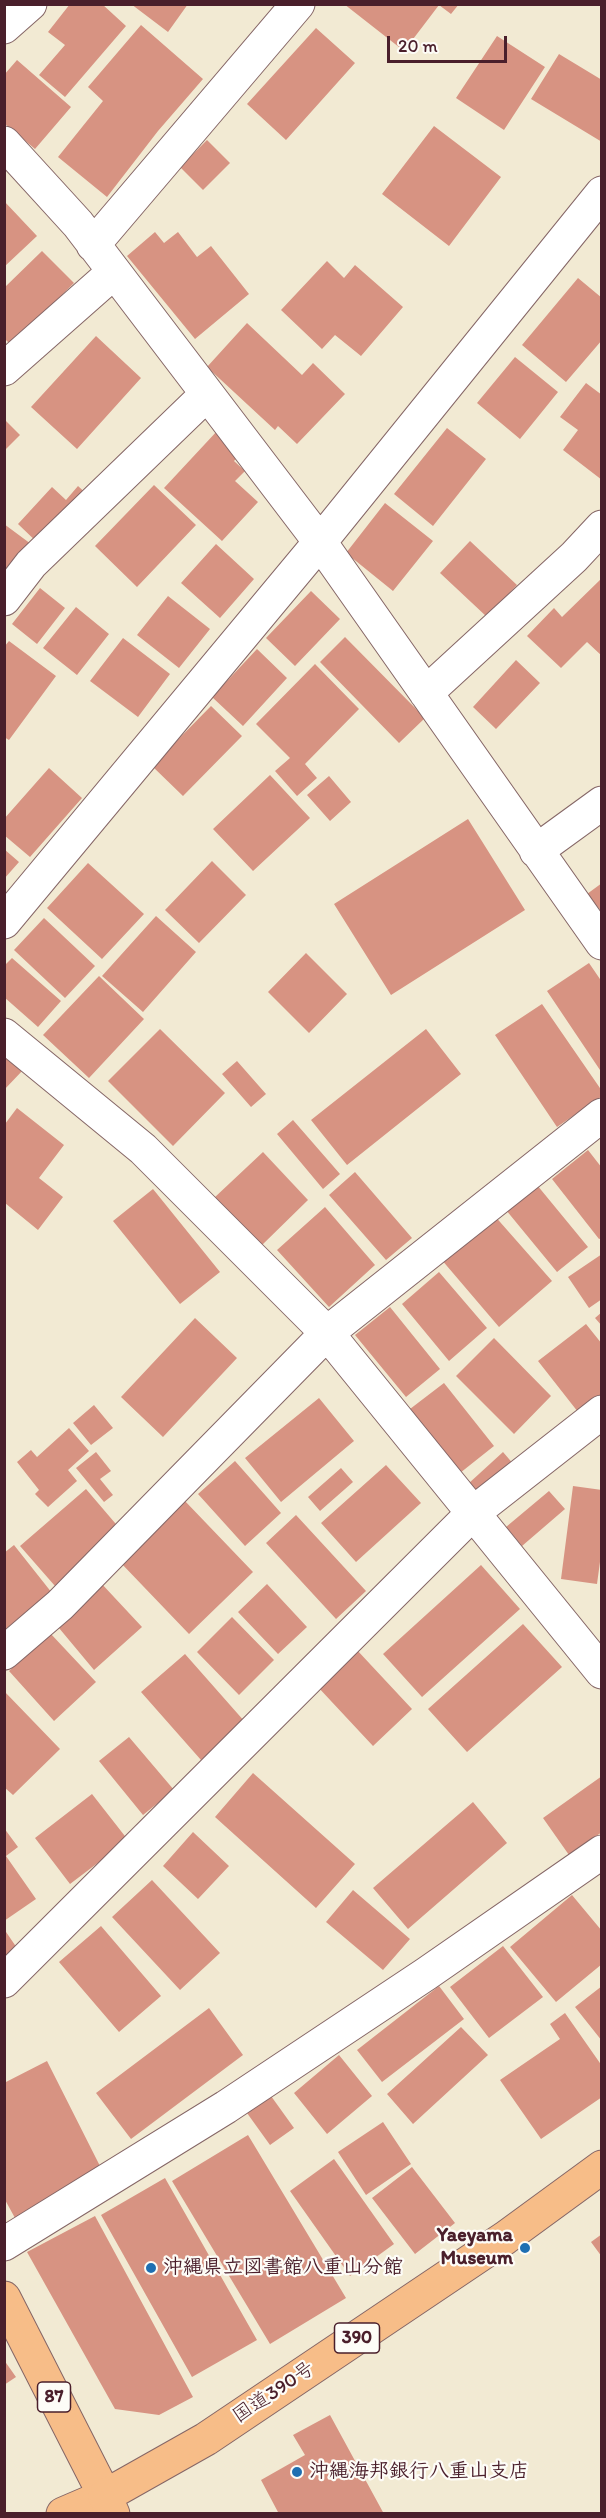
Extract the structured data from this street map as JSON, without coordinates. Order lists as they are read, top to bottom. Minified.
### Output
{"streets":{"main road":["390","国道390号","87"]},"crossings":[["国道390号","87"]],"places":["Yaeyama Museum","沖縄県立図書館八重山分館","沖縄海邦銀行八重山支店"],"scale_bar":"20 m"}
